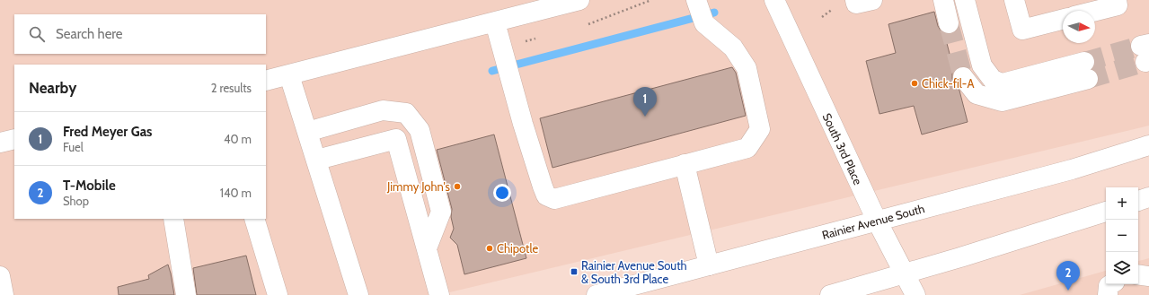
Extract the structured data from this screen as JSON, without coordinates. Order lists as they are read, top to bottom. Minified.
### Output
{"streets":{"main road":["South 3rd Place","Rainier Avenue South"]},"crossings":[["South 3rd Place","Rainier Avenue South"]],"places":{"other":["Chick-fil-A","Jimmy John's","Chipotle"],"transit":["Rainier Avenue South & South 3rd Place"]},"north":"right","page":{"search":"Search here","heading":["Nearby","2 results"],"pins":["1","2"],"list":[{"mark":"1","name":"Fred Meyer Gas","note":"Fuel","value":"40 m"},{"mark":"2","name":"T-Mobile","note":"Shop","value":"140 m"}],"map_buttons":["+","−"]}}
